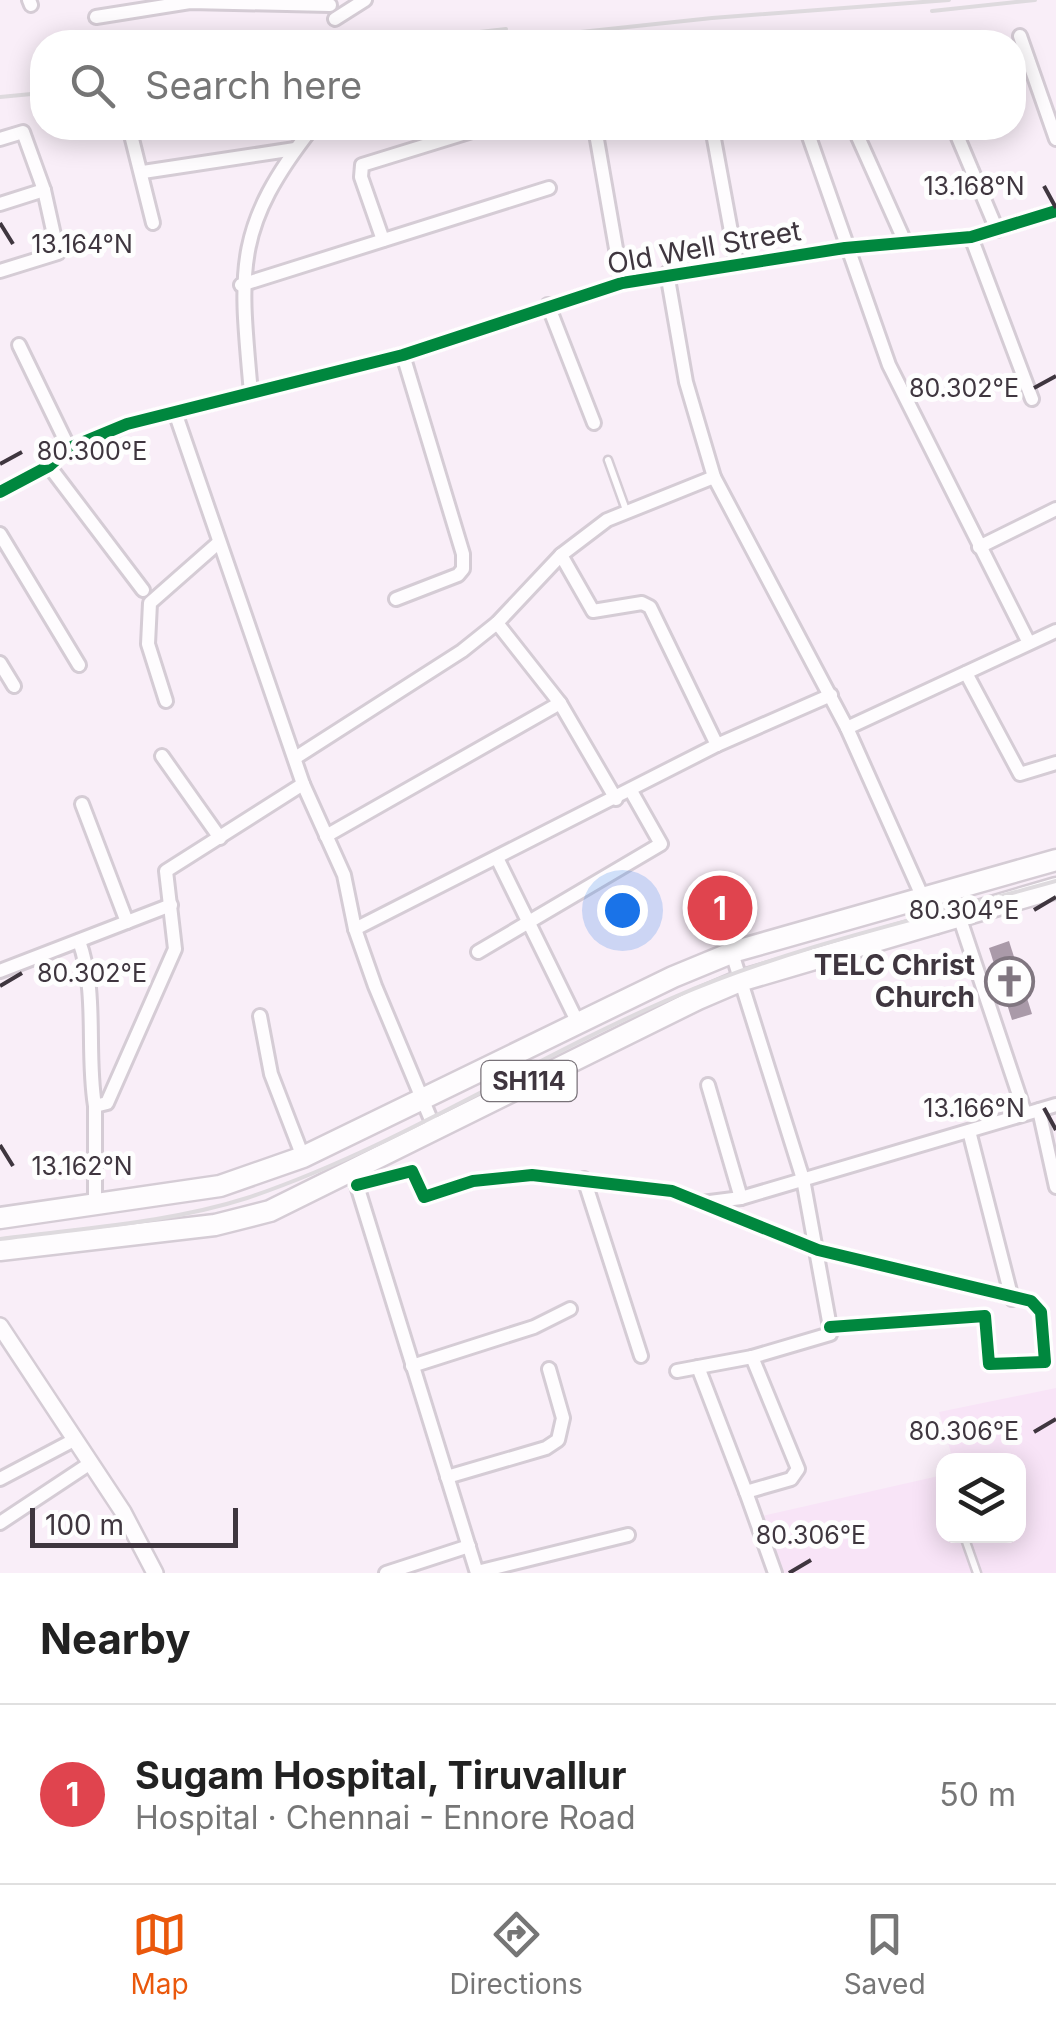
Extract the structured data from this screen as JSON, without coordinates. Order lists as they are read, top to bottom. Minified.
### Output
{"streets":{"main road":["SH114"],"street":["Old Well Street"]},"places":{"church":["TELC Christ Church"]},"scale_bar":"100 m","page":{"search":"Search here","pins":"1","scale":"100 m","heading":"Nearby","list":[{"mark":"1","name":"Sugam Hospital, Tiruvallur","note":"Hospital · Chennai - Ennore Road","value":"50 m"}],"nav":["Map","Directions","Saved"]},"coordinates":["13.168°N","13.164°N","80.302°E","80.300°E","80.304°E","13.166°N","13.162°N","80.306°E"]}
